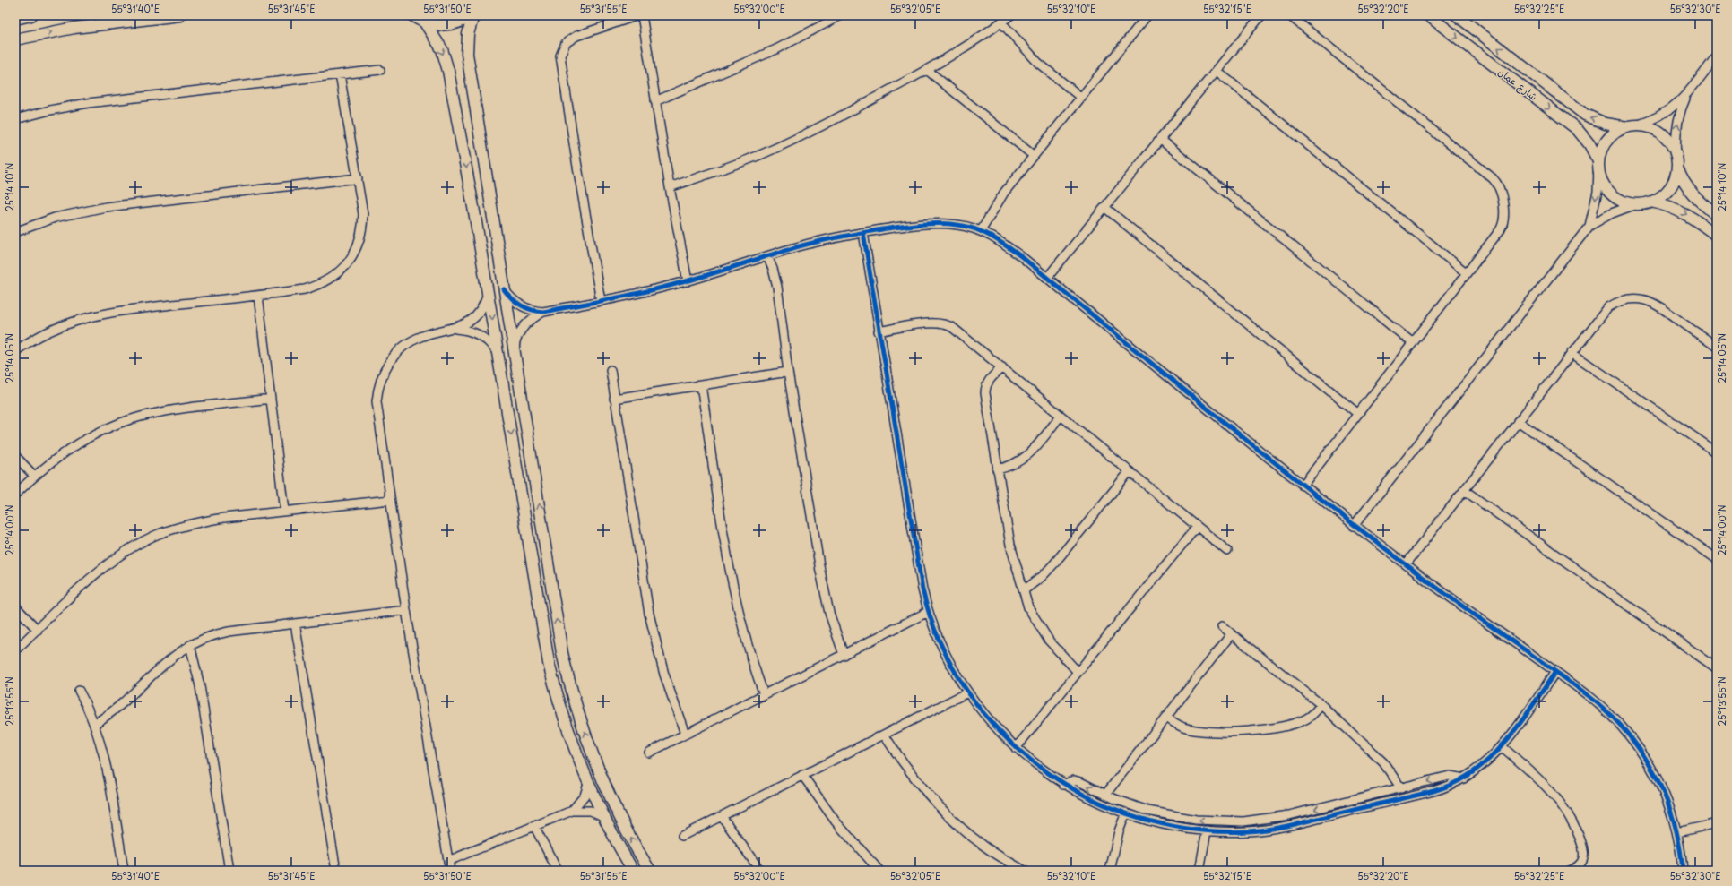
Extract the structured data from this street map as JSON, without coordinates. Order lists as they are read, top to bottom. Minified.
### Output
{"streets":{"street":["شارع عمان"]},"coordinates":["55°31'40\"E","55°31'45\"E","55°31'50\"E","55°31'55\"E","55°32'00\"E","55°32'05\"E","55°32'10\"E","55°32'15\"E","55°32'20\"E","55°32'25\"E","55°32'30\"E","25°14'10\"N","25°14'05\"N","25°14'00\"N","25°13'55\"N"]}
